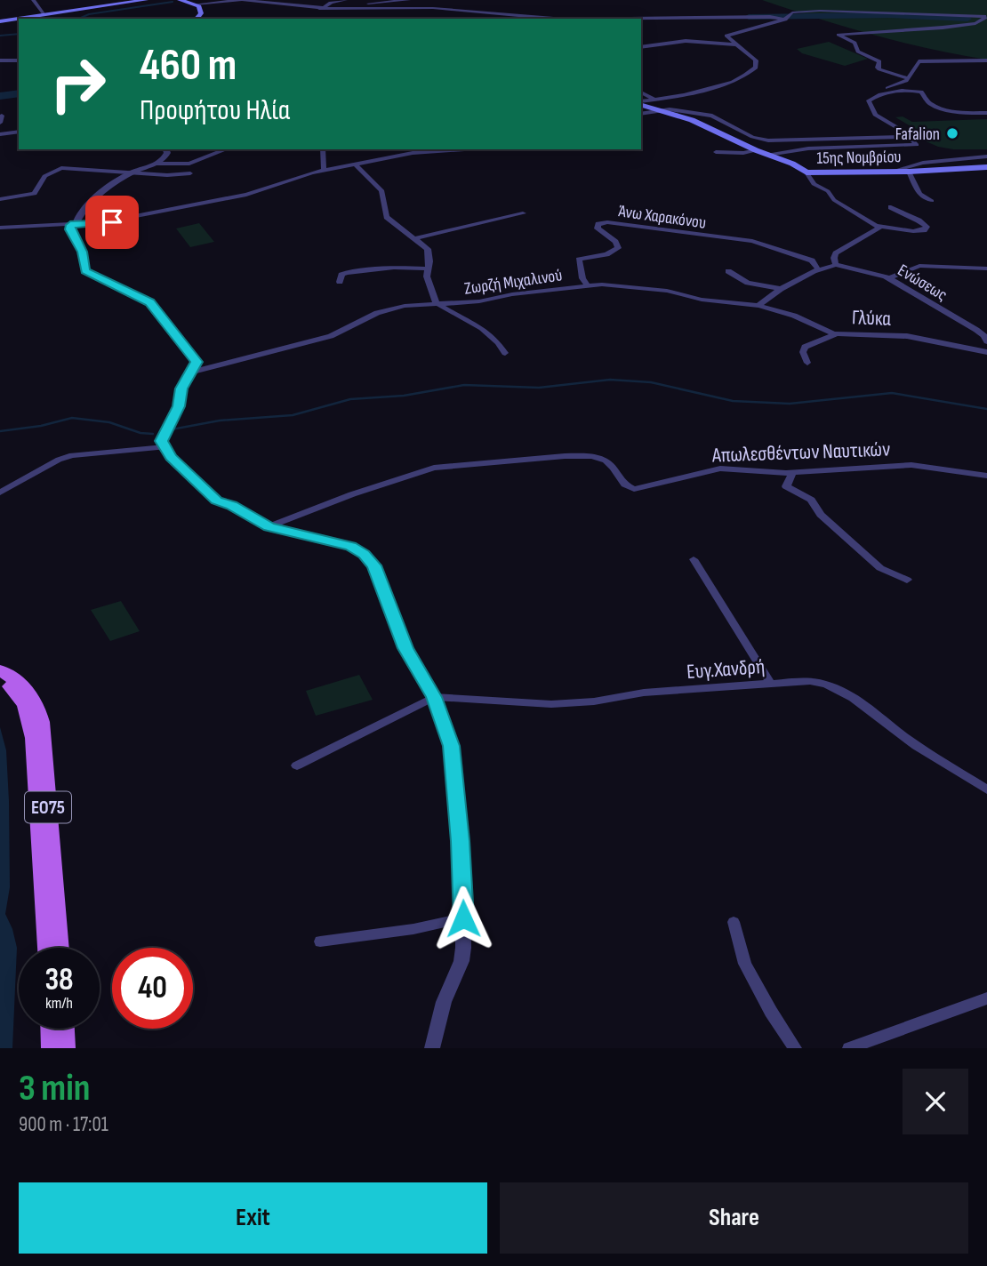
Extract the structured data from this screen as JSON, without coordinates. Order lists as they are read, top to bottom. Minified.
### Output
{"streets":{"main road":["15ης Νομβρίου","ΕΟ75"],"street":["Άνω Χαρακόνου","Ζωρζή Μιχαλινού","Ενώσεως","Γλύκα","Απωλεσθέντων Ναυτικών","Ευγ.Χανδρή"]},"crossings":[["Άνω Χαρακόνου","Ζωρζή Μιχαλινού"],["Ζωρζή Μιχαλινού","Γλύκα"]],"places":["Fafalion"],"page":{"turn":["460 m","Προφήτου Ηλία"],"speed":"38 km/h","limit":"40","heading":["3 min","900 m · 17:01"],"buttons":["Exit","Share"]}}
